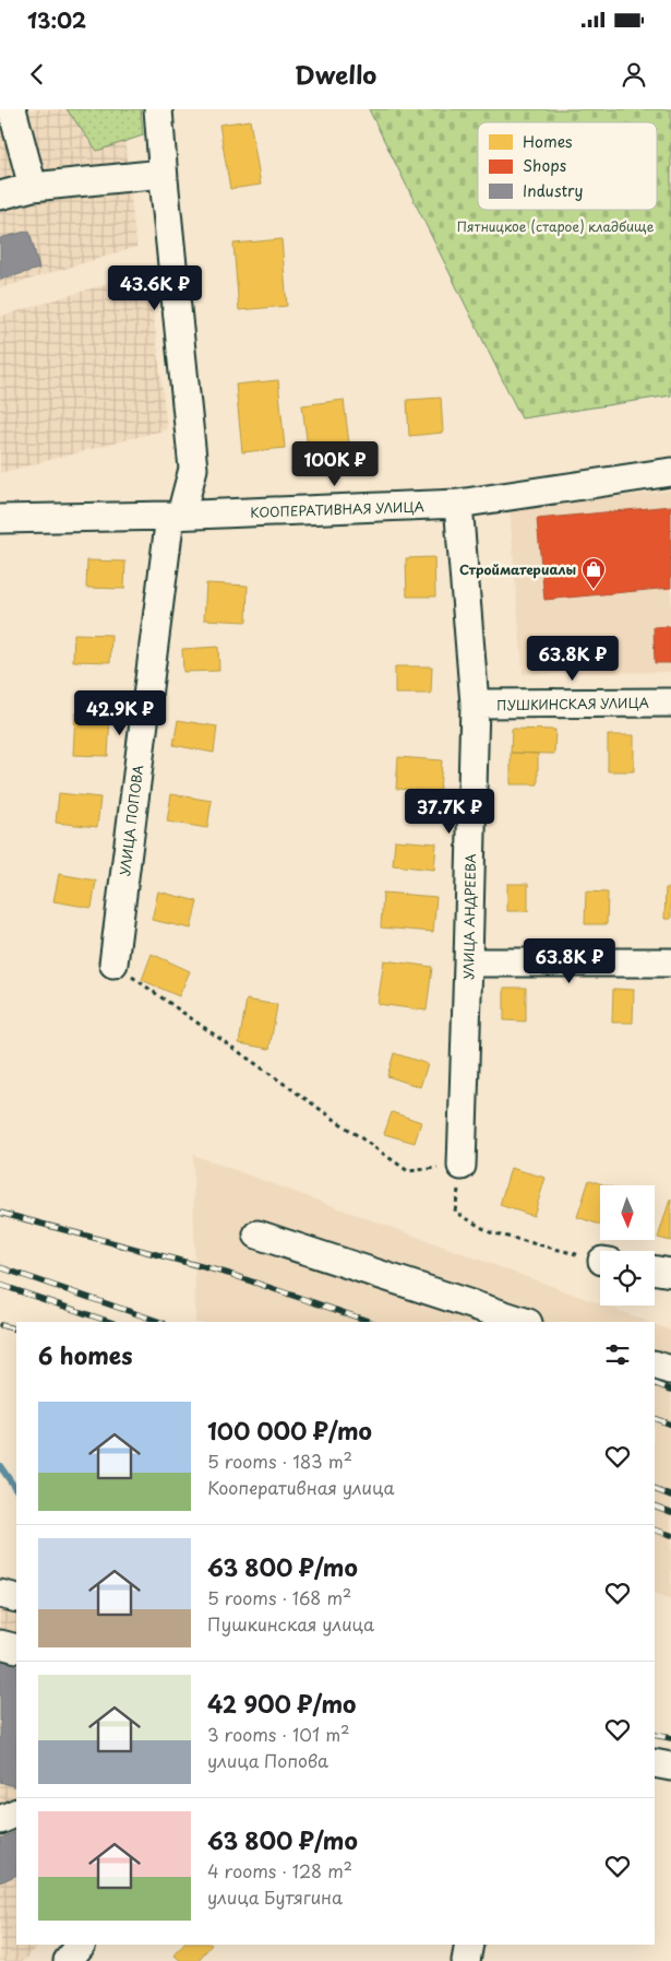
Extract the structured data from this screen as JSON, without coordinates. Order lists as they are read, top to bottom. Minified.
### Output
{"streets":{"street":["КООПЕРАТИВНАЯ УЛИЦА","ПУШКИНСКАЯ УЛИЦА","УЛИЦА ПОПОВА","УЛИЦА АНДРЕЕВА"]},"crossings":[["КООПЕРАТИВНАЯ УЛИЦА","УЛИЦА ПОПОВА"],["КООПЕРАТИВНАЯ УЛИЦА","УЛИЦА АНДРЕЕВА"],["ПУШКИНСКАЯ УЛИЦА","УЛИЦА АНДРЕЕВА"]],"parks":["Пятницкое (старое) кладбище"],"places":{"shop":["Стройматериалы"]},"legend":["Homes","Shops","Industry"],"north":"bottom","page":{"status":"13:02","header":"Dwello","price":["43.6K ₽","100K ₽","63.8K ₽","42.9K ₽","37.7K ₽","63.8K ₽"],"heading":"6 homes","list":[{"name":"100 000 ₽/mo","note":"5 rooms · 183 m² · Кооперативная улица"},{"name":"63 800 ₽/mo","note":"5 rooms · 168 m² · Пушкинская улица"},{"name":"42 900 ₽/mo","note":"3 rooms · 101 m² · улица Попова"},{"name":"63 800 ₽/mo","note":"4 rooms · 128 m² · улица Бутягина"}]}}
